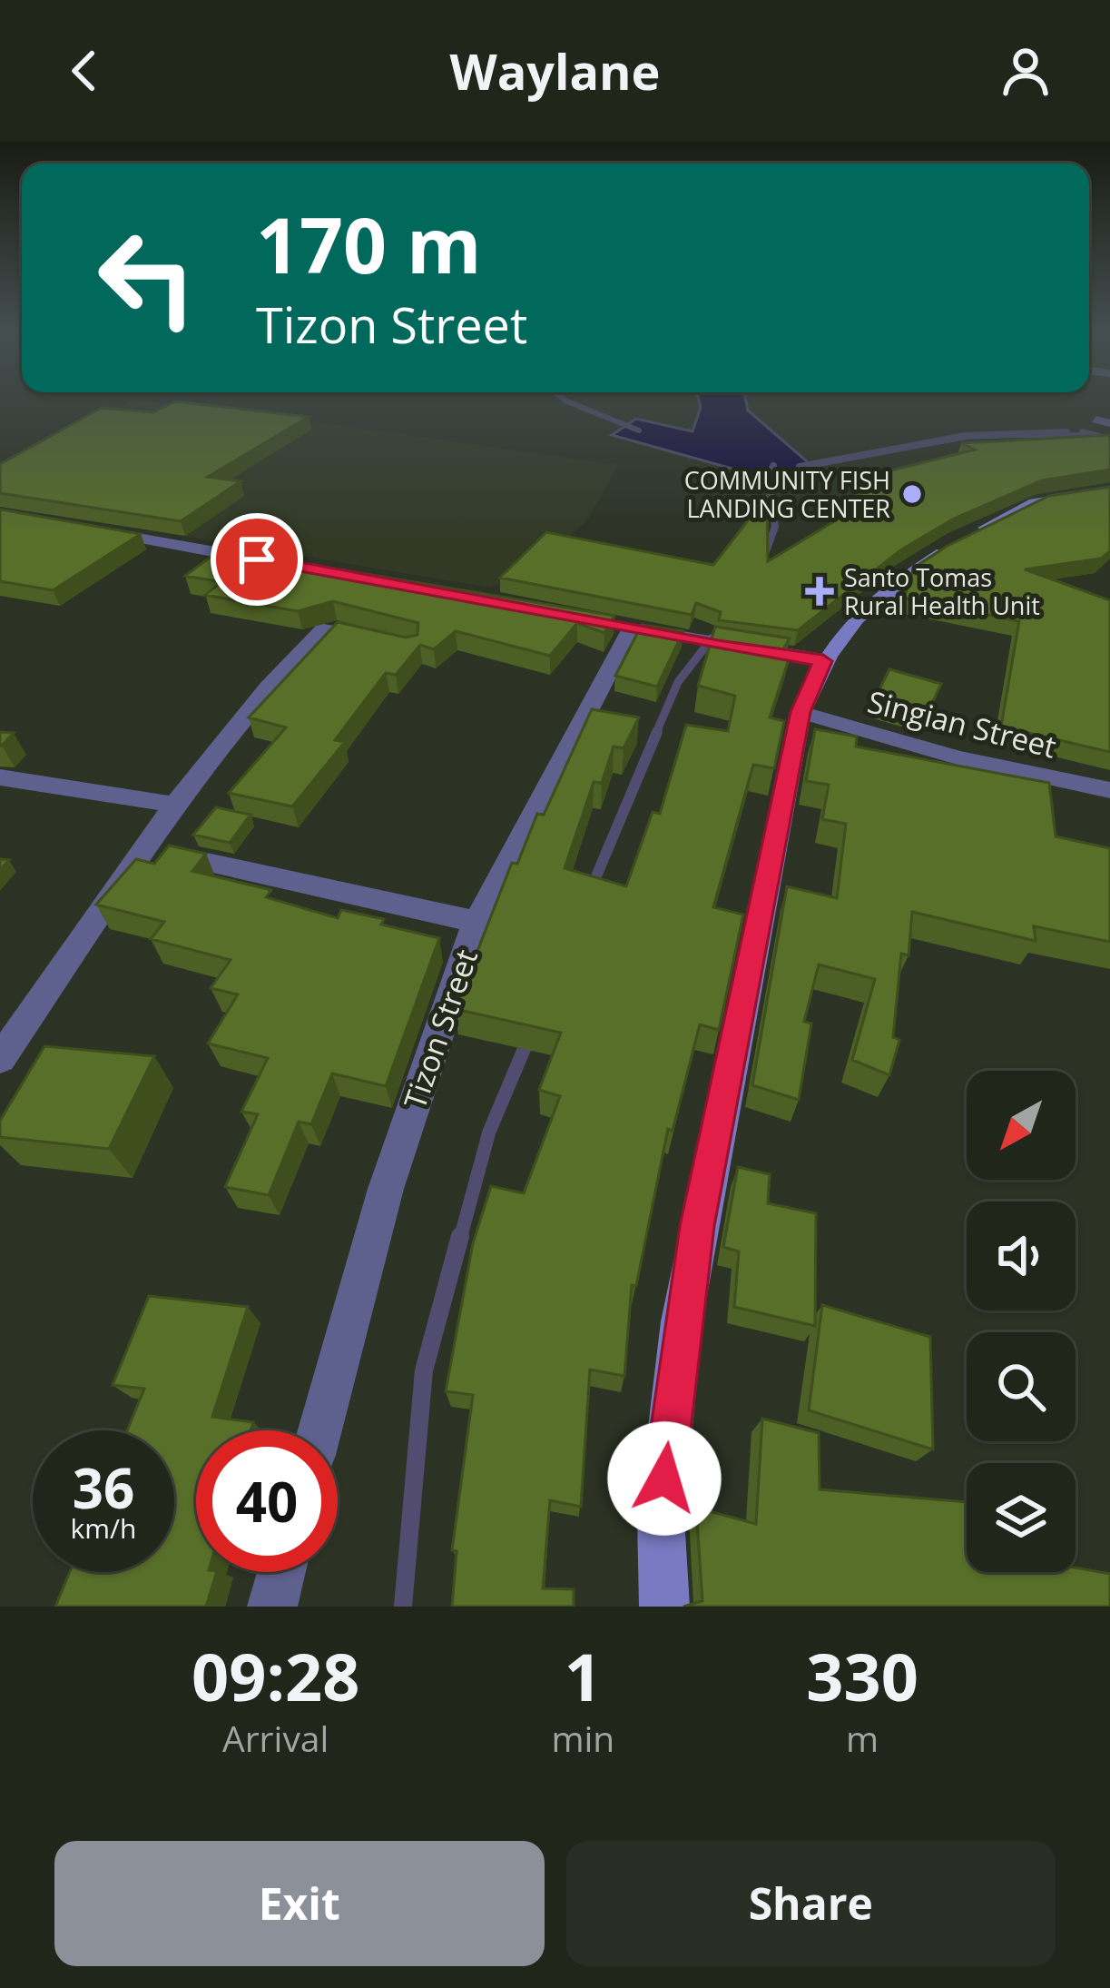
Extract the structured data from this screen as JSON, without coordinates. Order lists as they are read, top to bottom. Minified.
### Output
{"streets":{"street":["Singian Street","Tizon Street"]},"places":{"other":["COMMUNITY FISH LANDING CENTER"],"health":["Santo Tomas Rural Health Unit"]},"north":"bottom left","page":{"header":"Waylane","turn":["170 m","Tizon Street"],"speed":"36 km/h","limit":"40","eta":["09:28","Arrival","1","min","330","m"],"buttons":["Exit","Share"]}}
